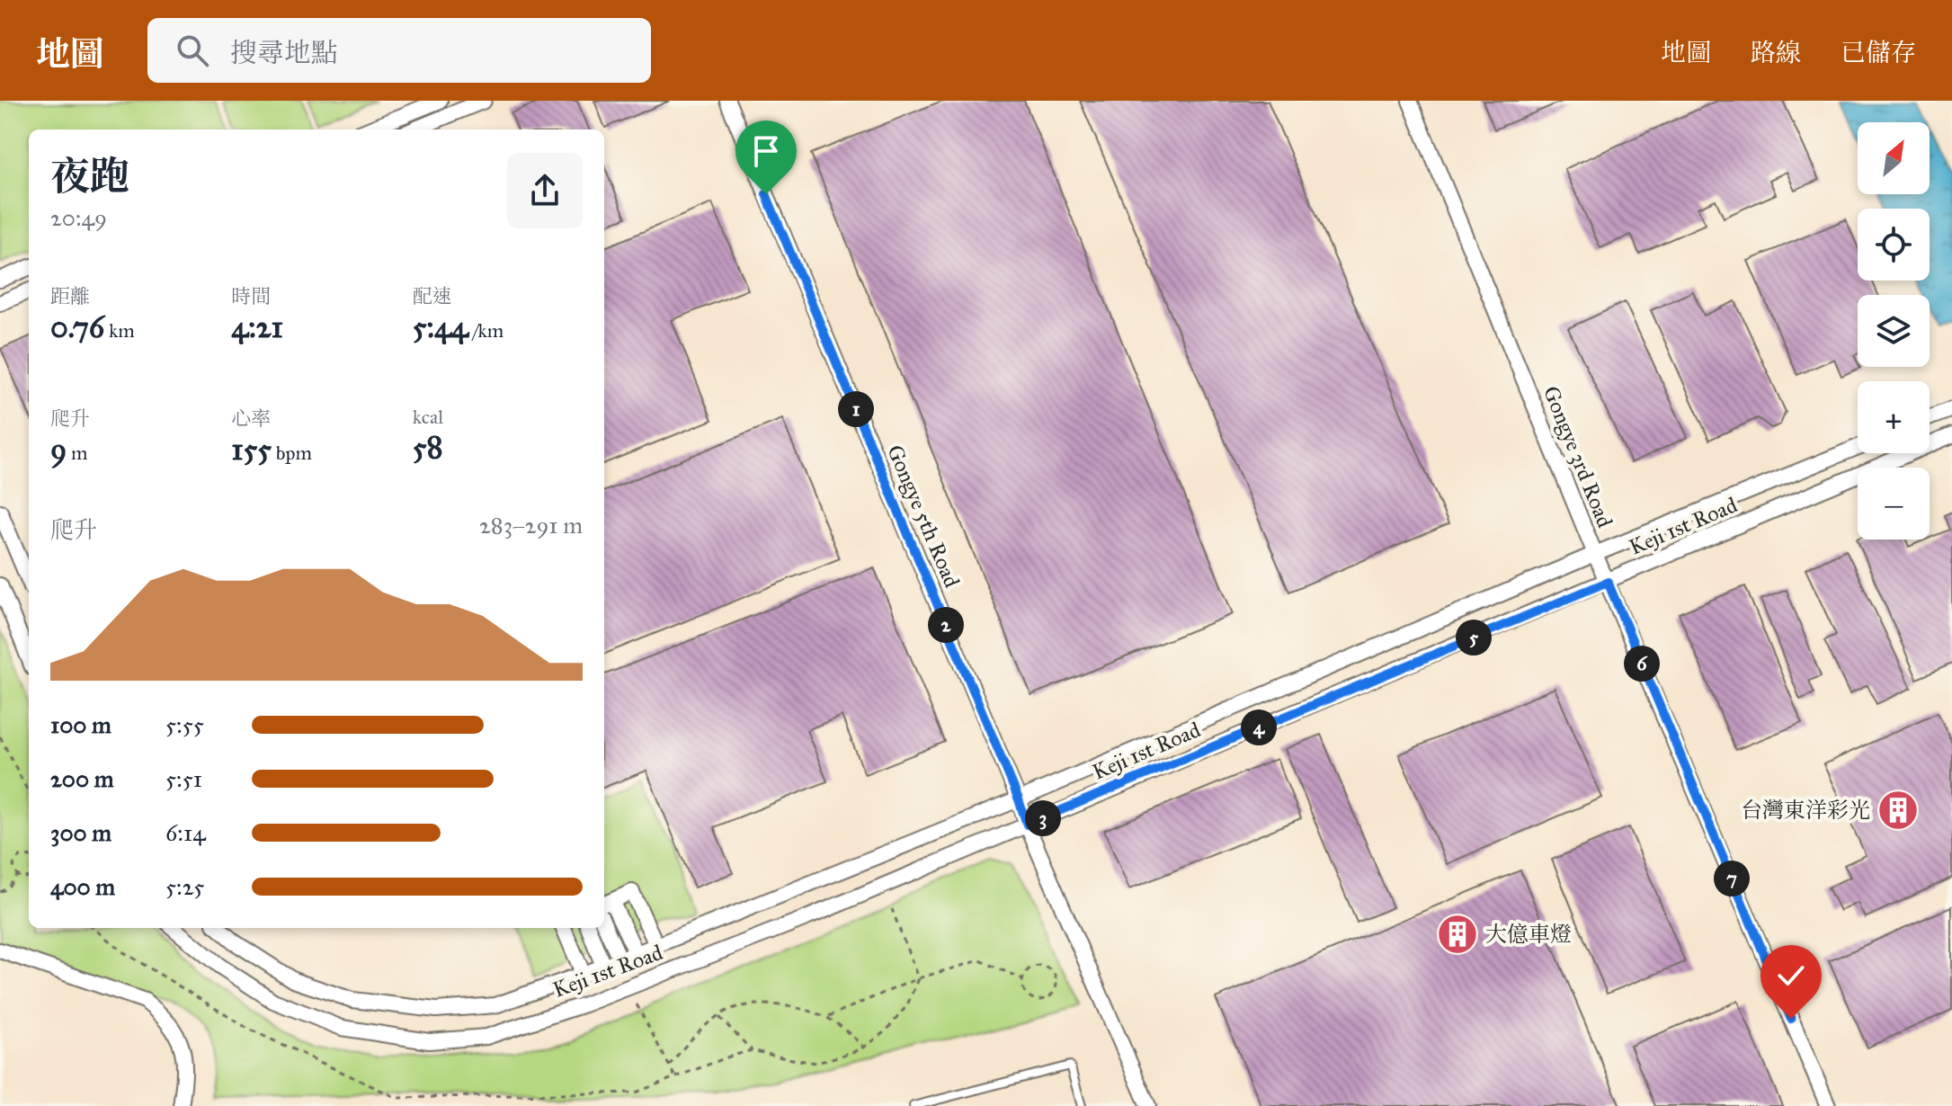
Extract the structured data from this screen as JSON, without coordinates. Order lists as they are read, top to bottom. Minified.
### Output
{"streets":{"street":["Gongye 3rd Road","Gongye 5th Road","Keji 1st Road"]},"crossings":[["Gongye 3rd Road","Keji 1st Road"],["Gongye 5th Road","Keji 1st Road"]],"places":{"building":["台灣東洋彩光","大億車燈"]},"north":"top right","page":{"header":"地圖","search":"搜尋地點","nav":["地圖","路線","已儲存"],"map_buttons":["+","−"],"heading":["夜跑","20:49"],"stats":[["距離","0.76 km"],["時間","4:21"],["配速","5:44 /km"],["爬升","9 m"],["心率","155 bpm"],["kcal","58"]],"pins":["1","2","5","6","4","3","7"],"chart":["爬升","283–291 m"],"list":[{"name":"100 m","note":"5:55"},{"name":"200 m","note":"5:51"},{"name":"300 m","note":"6:14"},{"name":"400 m","note":"5:25"}]}}
